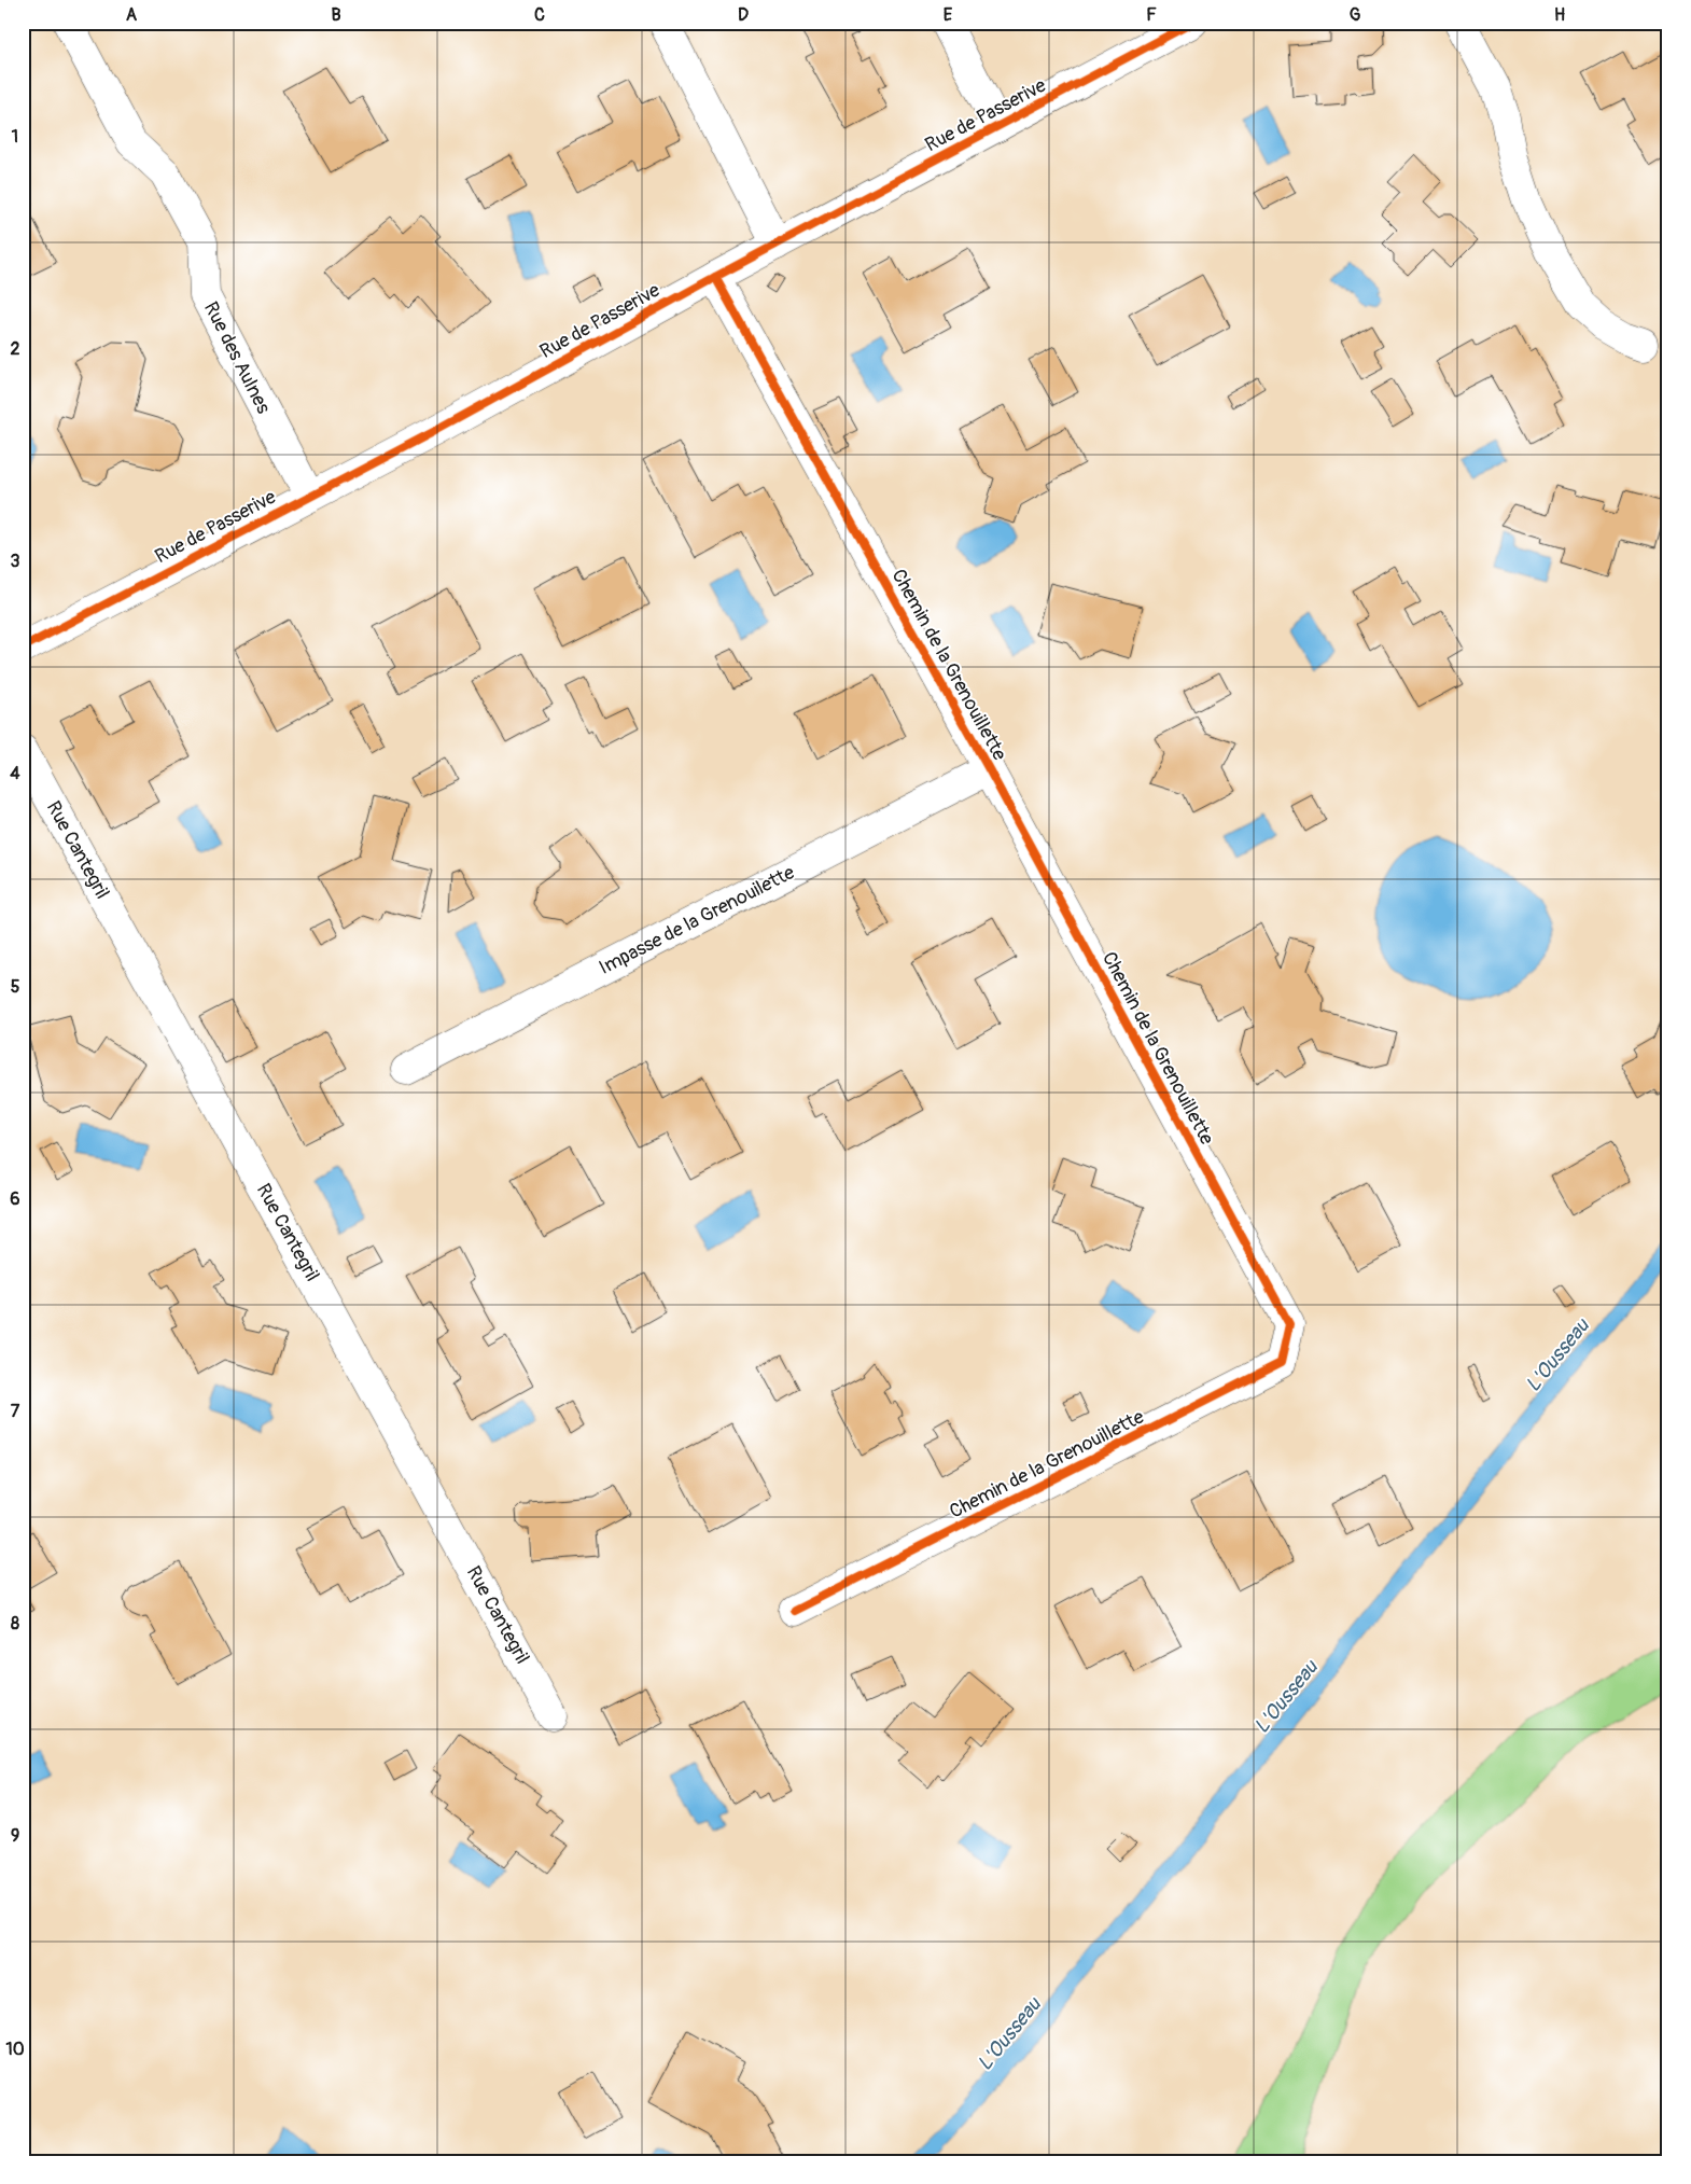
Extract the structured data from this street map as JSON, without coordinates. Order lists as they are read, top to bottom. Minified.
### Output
{"streets":{"street":["Rue de Passerive","Rue des Aulnes","Chemin de la Grenouillette","Rue Cantegril","Impasse de la Grenouilette"]},"crossings":[["Rue de Passerive","Rue des Aulnes"],["Rue de Passerive","Chemin de la Grenouillette"],["Chemin de la Grenouillette","Impasse de la Grenouilette"]],"water":["L'Ousseau"],"grid":{"columns":["A","B","C","D","E","F","G","H"],"rows":["1","2","3","4","5","6","7","8","9","10"]}}
